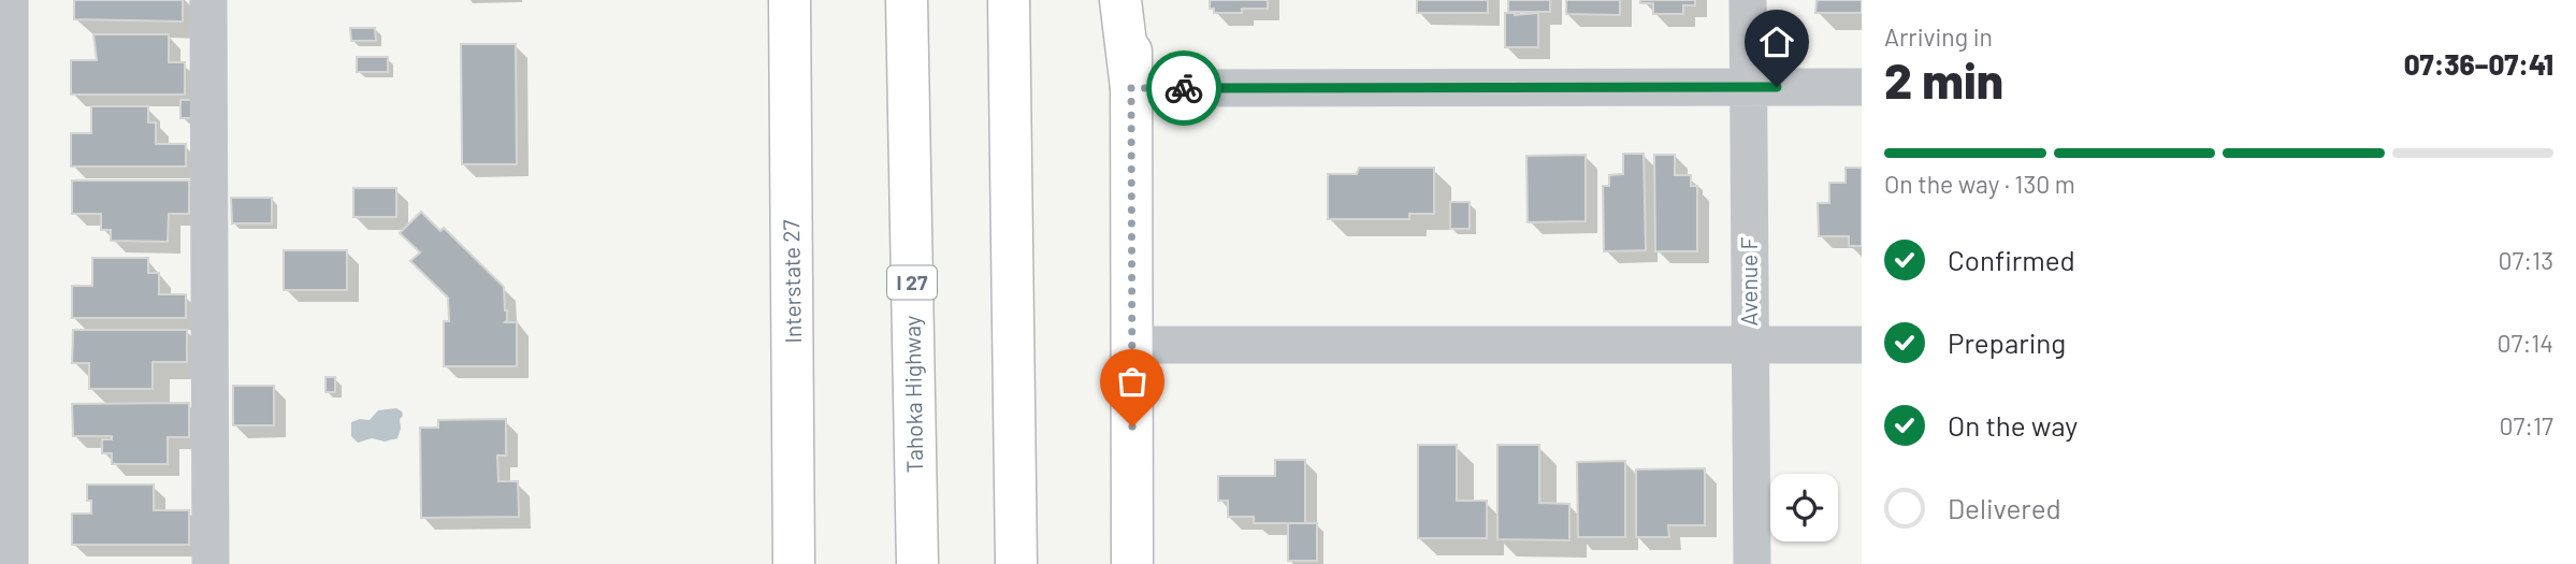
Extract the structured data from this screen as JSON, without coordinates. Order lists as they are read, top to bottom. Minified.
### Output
{"streets":{"main road":["Interstate 27","I 27","Tahoka Highway"],"street":["Avenue F"]},"page":{"heading":["2 min","Arriving in","07:36–07:41"],"bar":"On the way · 130 m","list":[["Confirmed","07:13"],["Preparing","07:14"],["On the way","07:17"],"Delivered"]}}
